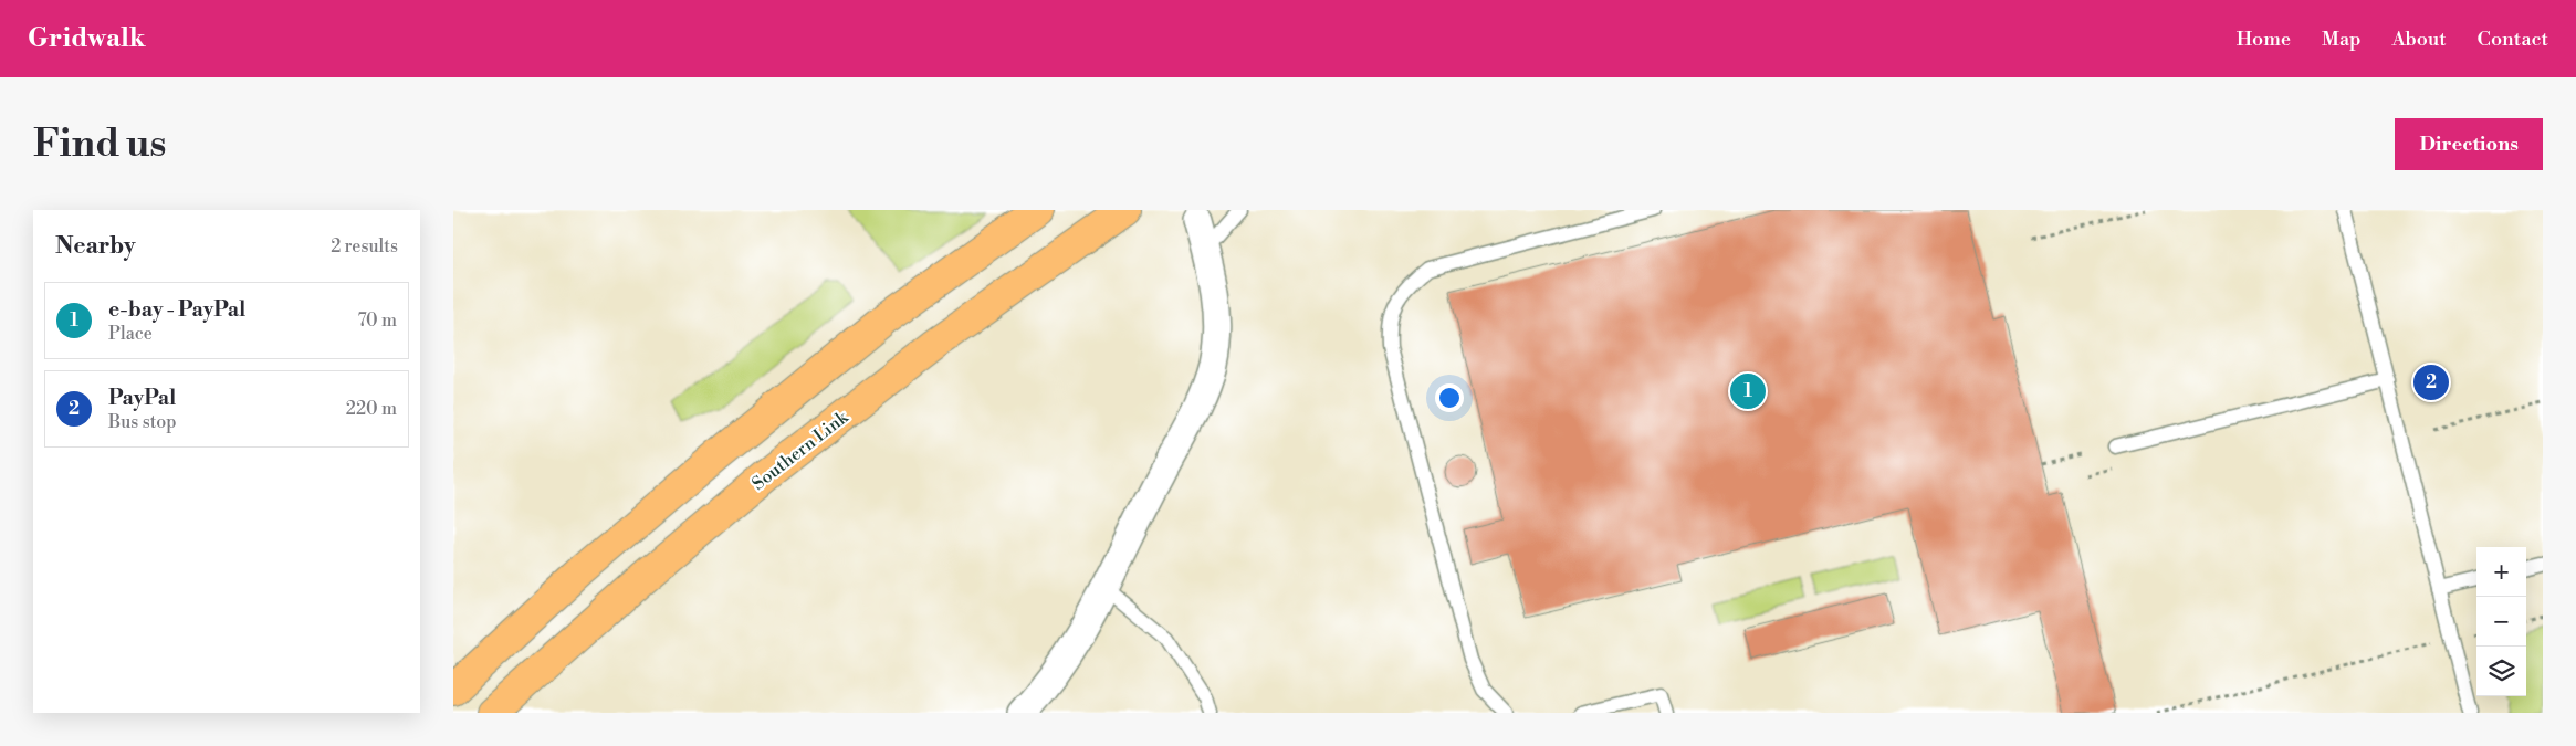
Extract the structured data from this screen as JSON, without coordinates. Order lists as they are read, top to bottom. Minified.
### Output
{"streets":{"main road":["Southern Link"]},"page":{"header":"Gridwalk","nav":["Home","Map","About","Contact"],"buttons":"Directions","title":"Find us","heading":["Nearby","2 results"],"list":[{"mark":"1","name":"e-bay - PayPal","note":"Place","value":"70 m"},{"mark":"2","name":"PayPal","note":"Bus stop","value":"220 m"}],"pins":["2","1"],"map_buttons":["+","−"]}}
